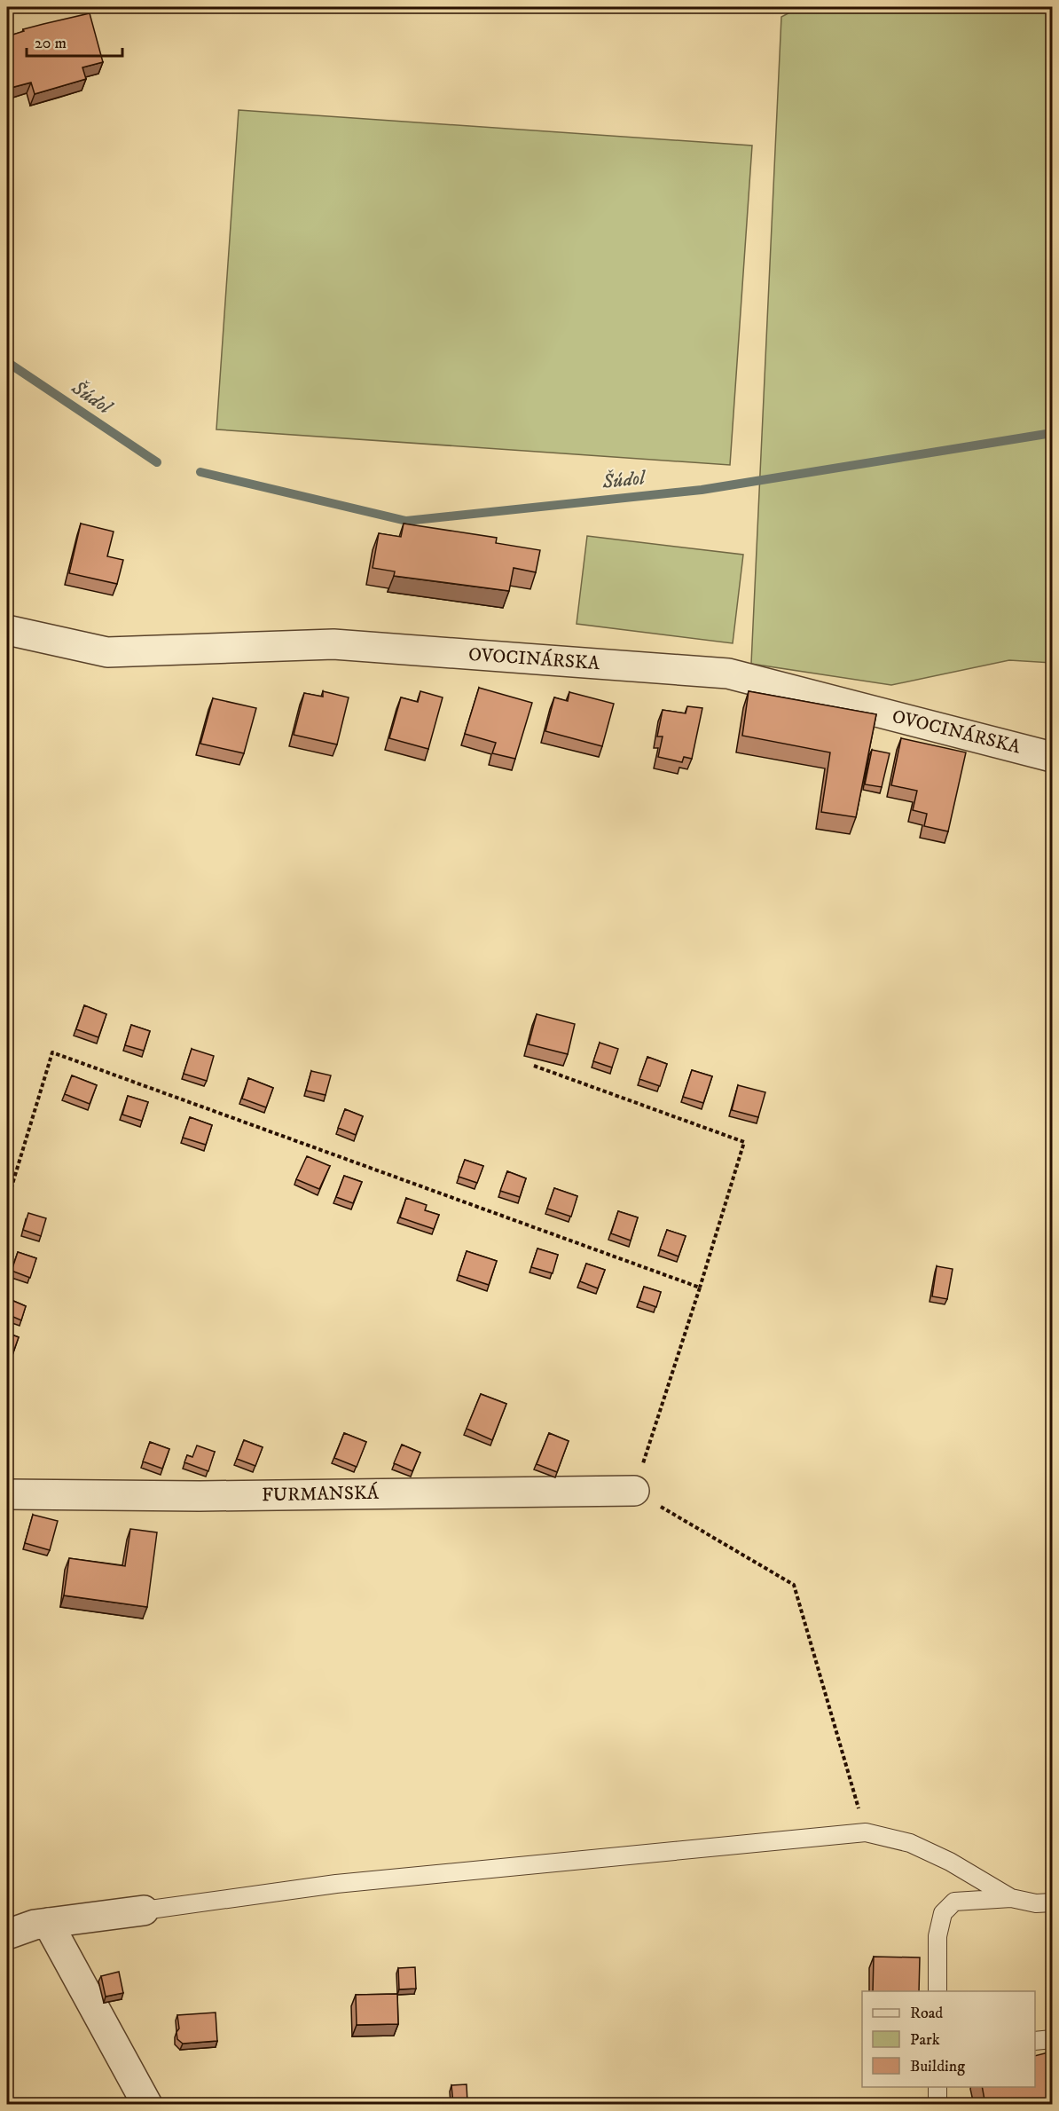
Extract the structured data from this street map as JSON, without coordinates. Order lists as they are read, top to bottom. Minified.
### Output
{"streets":{"street":["OVOCINÁRSKA","FURMANSKÁ"]},"water":["Šúdol"],"legend":["Road","Park","Building"],"scale_bar":"20 m"}
